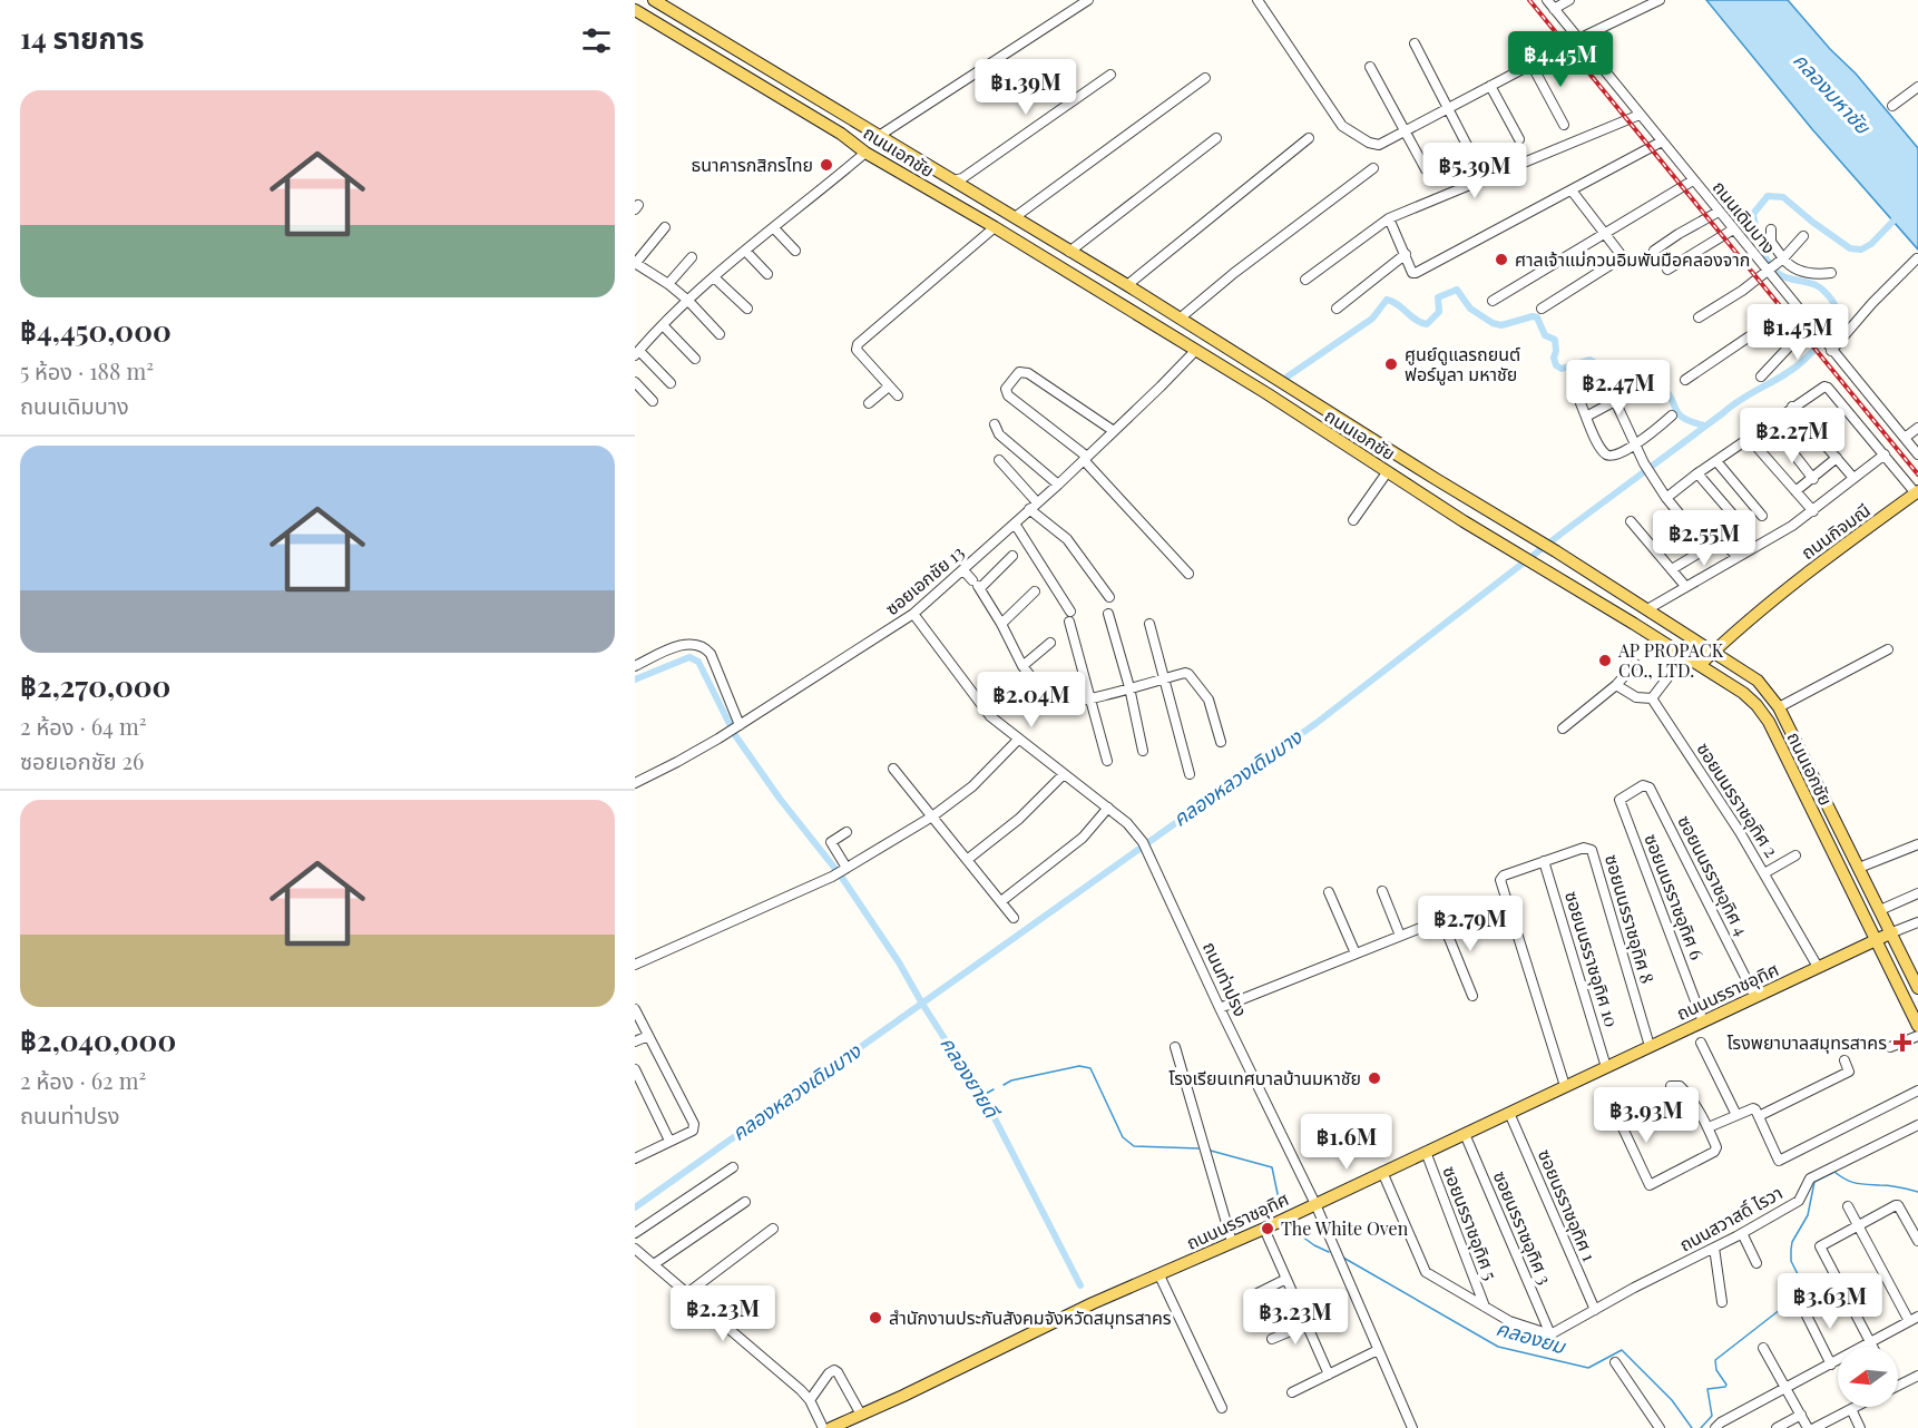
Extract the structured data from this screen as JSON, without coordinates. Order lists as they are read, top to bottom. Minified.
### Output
{"streets":{"main road":["ถนนเอกชัย","ถนนกิจมณี","ถนนนรราชอุทิศ"],"street":["ถนนเดิมบาง","ซอยเอกชัย 13","ซอยนนรราชอุทิศ 2","ซอยนนรราชอุทิศ 4","ซอยนนรราชอุทิศ 6","ซอยนนรราชอุทิศ 8","ซอยนนรราชอุทิศ 10","ถนนท่าปรง","ซอยนรราชอุทิศ 1","ถนนสวาสดิ์ ไรวา","ซอยนรราชอุทิศ 5","ซอยนรราชอุทิศ 3"]},"crossings":[["ถนนเอกชัย","ถนนกิจมณี"],["ถนนเอกชัย","ซอยเอกชัย 13"],["ถนนเอกชัย","ถนนนรราชอุทิศ"],["ซอยเอกชัย 13","ถนนท่าปรง"],["ซอยนนรราชอุทิศ 2","ถนนนรราชอุทิศ"],["ซอยนนรราชอุทิศ 4","ซอยนนรราชอุทิศ 6"],["ซอยนนรราชอุทิศ 4","ถนนนรราชอุทิศ"],["ซอยนนรราชอุทิศ 6","ถนนนรราชอุทิศ"],["ซอยนนรราชอุทิศ 8","ซอยนนรราชอุทิศ 10"],["ซอยนนรราชอุทิศ 8","ถนนนรราชอุทิศ"],["ซอยนนรราชอุทิศ 10","ถนนนรราชอุทิศ"],["ถนนท่าปรง","ถนนนรราชอุทิศ"],["ถนนนรราชอุทิศ","ซอยนรราชอุทิศ 1"],["ถนนนรราชอุทิศ","ซอยนรราชอุทิศ 5"],["ถนนนรราชอุทิศ","ซอยนรราชอุทิศ 3"],["ซอยนรราชอุทิศ 1","ถนนสวาสดิ์ ไรวา"],["ถนนสวาสดิ์ ไรวา","ซอยนรราชอุทิศ 3"]],"water":["คลองมหาชัย","คลองหลวงเดิมบาง","คลองยายดี","คลองยม"],"places":{"other":["ธนาคารกสิกรไทย","ศาลเจ้าแม่กวนอิมพันมือคลองจาก","ศูนย์ดูแลรถยนต์ ฟอร์มูลา มหาชัย","AP PROPACK CO., LTD.","โรงเรียนเทศบาลบ้านมหาชัย","The White Oven","สำนักงานประกันสังคมจังหวัดสมุทรสาคร"],"health":["โรงพยาบาลสมุทรสาคร"]},"north":"left","page":{"heading":"14 รายการ","price":["฿4.45M","฿1.39M","฿5.39M","฿1.45M","฿2.47M","฿2.27M","฿2.55M","฿2.04M","฿2.79M","฿3.93M","฿1.6M","฿3.63M","฿2.23M","฿3.23M"],"list":[{"name":"฿4,450,000","note":"5 ห้อง · 188 m² · ถนนเดิมบาง"},{"name":"฿2,270,000","note":"2 ห้อง · 64 m² · ซอยเอกชัย 26"},{"name":"฿2,040,000","note":"2 ห้อง · 62 m² · ถนนท่าปรง"}]}}
